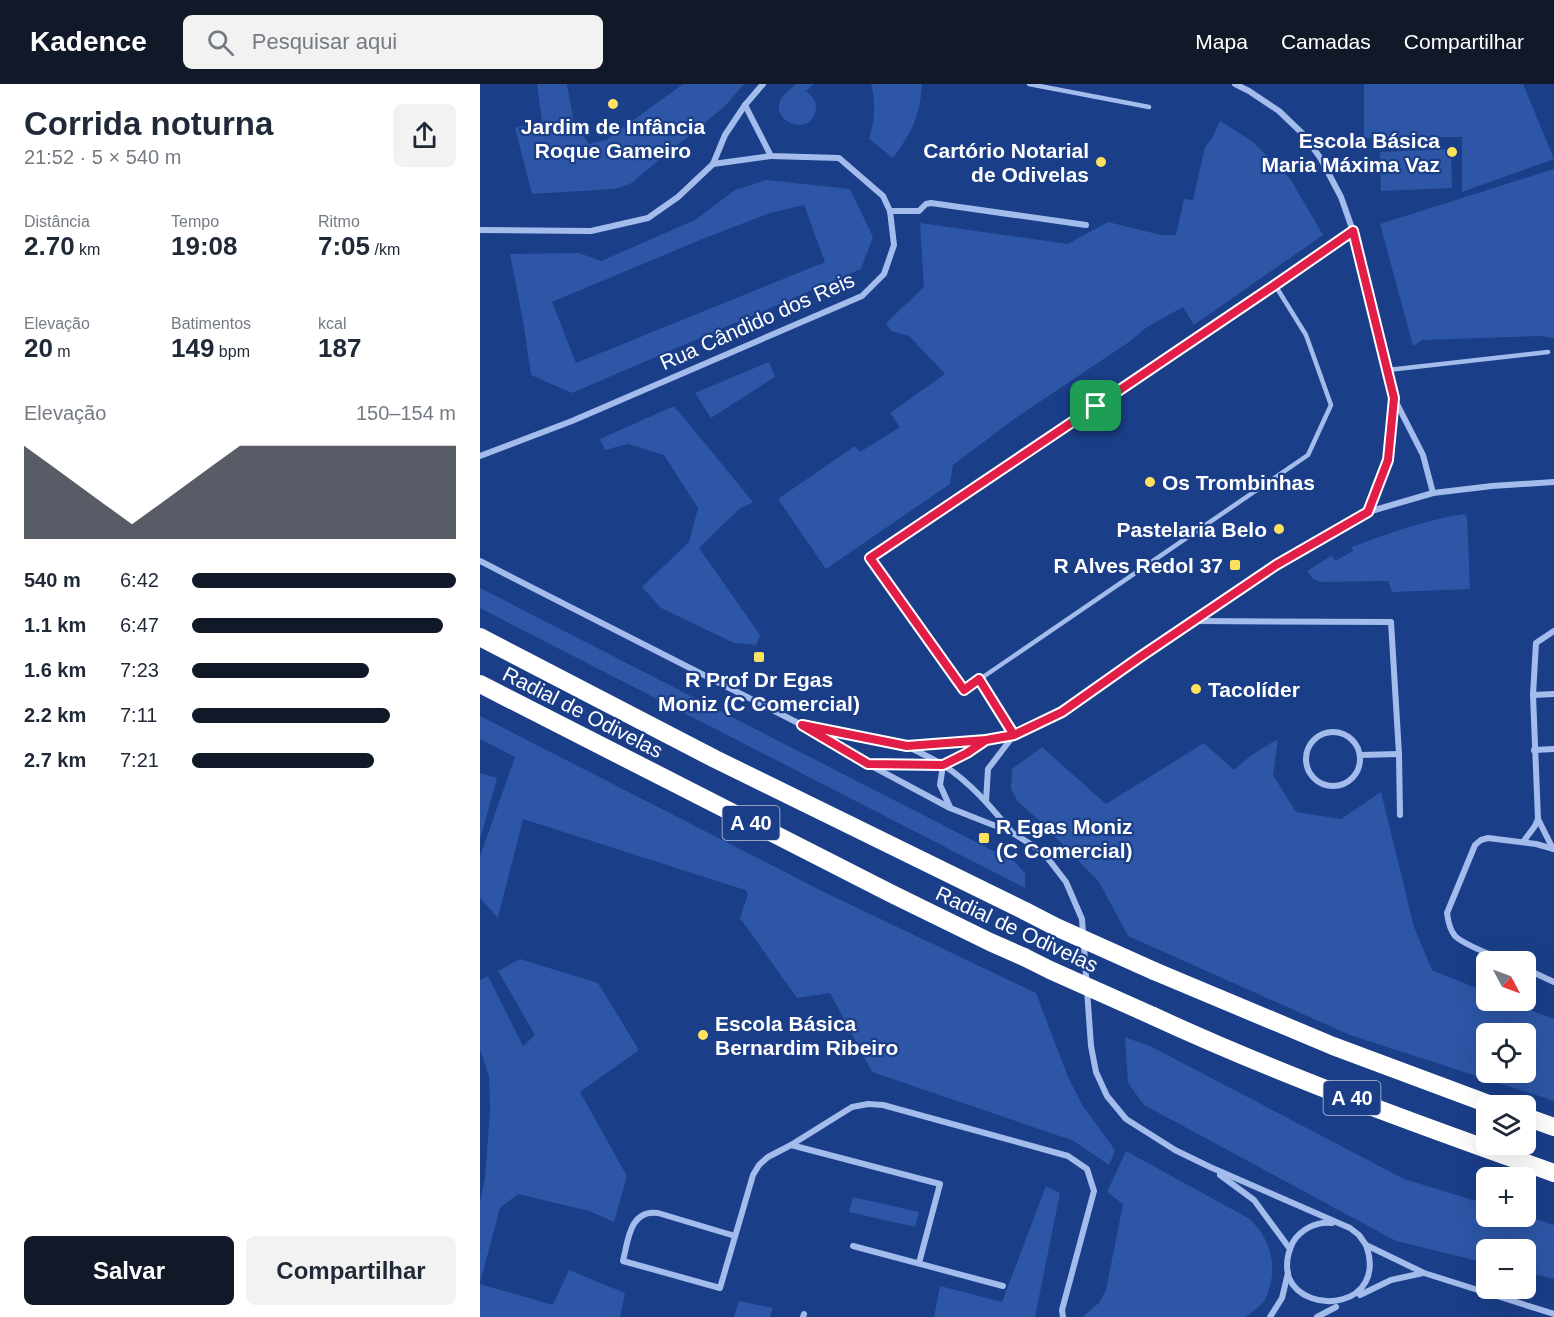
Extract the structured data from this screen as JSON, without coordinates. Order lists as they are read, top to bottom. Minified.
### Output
{"streets":{"highway":["Radial de Odivelas","A 40"],"street":["Rua Cândido dos Reis"]},"places":{"other":["Jardim de Infância Roque Gameiro","Escola Básica Maria Máxima Vaz","Cartório Notarial de Odivelas","Os Trombinhas","Pastelaria Belo","Tacolíder","Escola Básica Bernardim Ribeiro"],"transit":["R Alves Redol 37","R Prof Dr Egas Moniz (C Comercial)","R Egas Moniz (C Comercial)"]},"north":"bottom right","page":{"header":"Kadence","search":"Pesquisar aqui","nav":["Mapa","Camadas","Compartilhar"],"heading":["Corrida noturna","21:52 · 5 × 540 m"],"stats":[["Distância","2.70 km"],["Tempo","19:08"],["Ritmo","7:05 /km"],["Elevação","20 m"],["Batimentos","149 bpm"],["kcal","187"]],"chart":["Elevação","150–154 m"],"list":[{"name":"540 m","note":"6:42"},{"name":"1.1 km","note":"6:47"},{"name":"1.6 km","note":"7:23"},{"name":"2.2 km","note":"7:11"},{"name":"2.7 km","note":"7:21"}],"map_buttons":["+","−"],"buttons":["Salvar","Compartilhar"]}}
